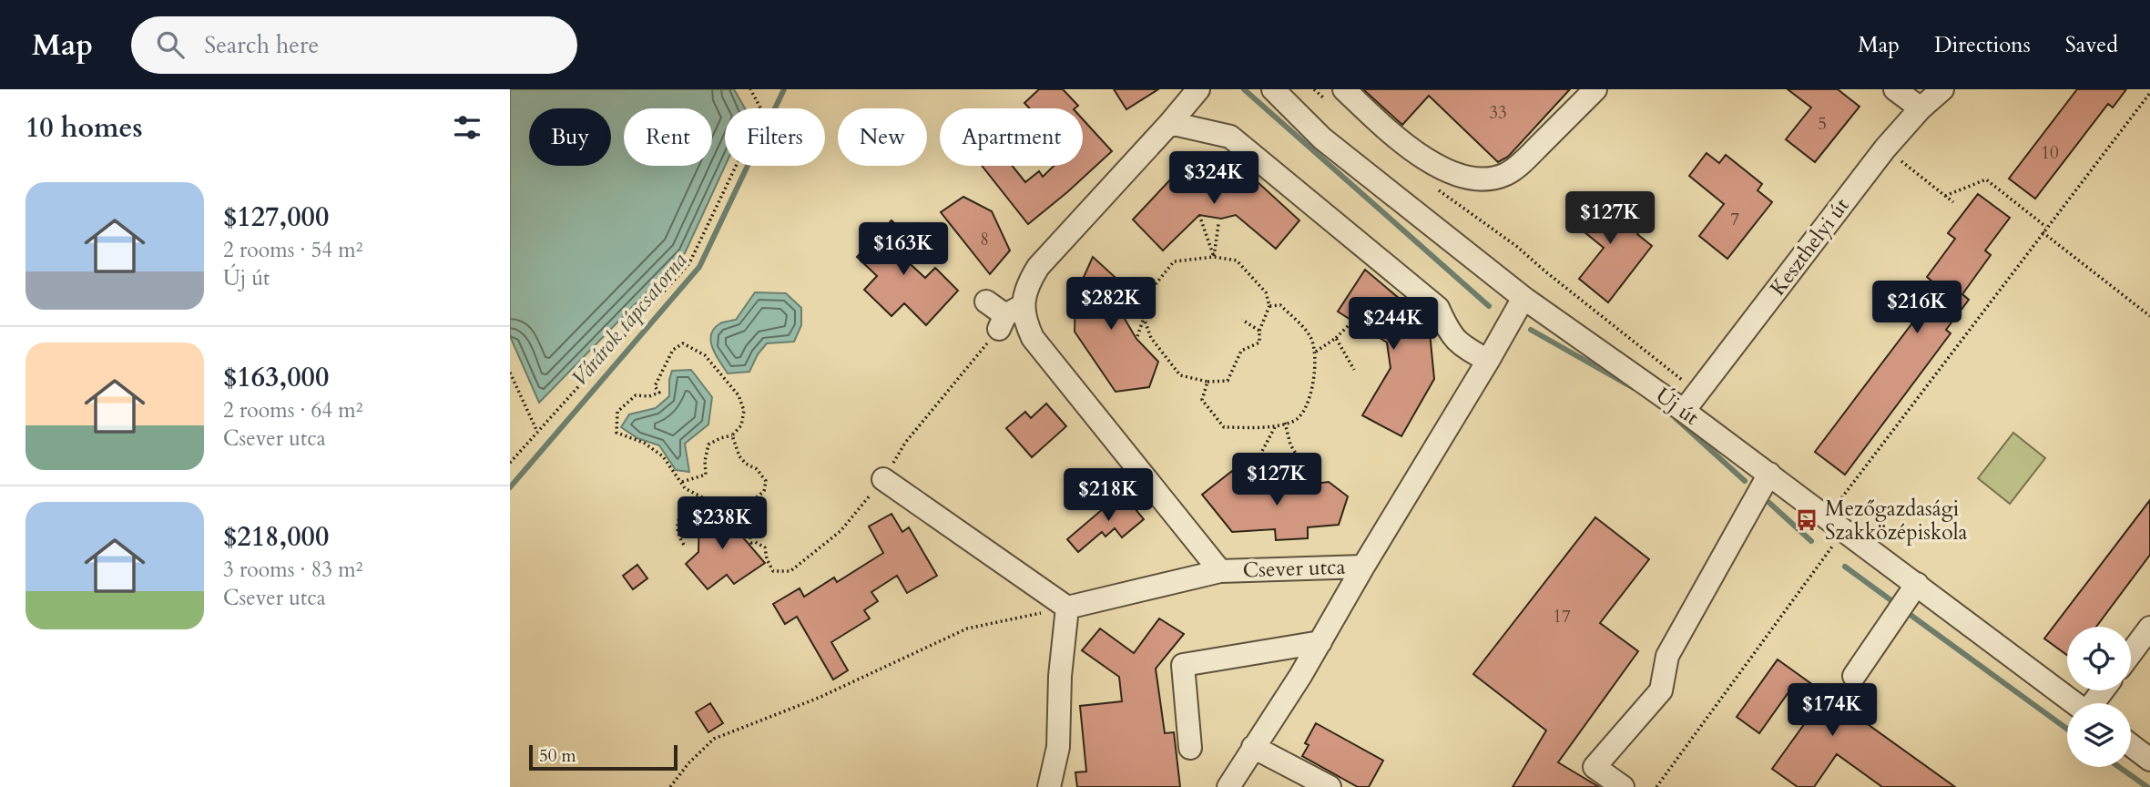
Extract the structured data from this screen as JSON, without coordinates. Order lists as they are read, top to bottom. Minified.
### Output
{"streets":{"street":["Keszthelyi út","Új út","Csever utca"]},"crossings":[["Keszthelyi út","Új út"],["Új út","Csever utca"]],"water":["Várárok tápcsatorna"],"places":{"bus stop":["Mezőgazdasági Szakközépiskola"]},"house_numbers":["33","5","10","7","8","17"],"scale_bar":"50 m","page":{"header":"Map","search":"Search here","nav":["Map","Directions","Saved"],"heading":"10 homes","chip":["Buy","Rent","Filters","New","Apartment"],"price":["$324K","$127K","$163K","$282K","$216K","$244K","$127K","$218K","$238K","$174K"],"list":[{"name":"$127,000","note":"2 rooms · 54 m² · Új út"},{"name":"$163,000","note":"2 rooms · 64 m² · Csever utca"},{"name":"$218,000","note":"3 rooms · 83 m² · Csever utca"}],"scale":"50 m"}}
